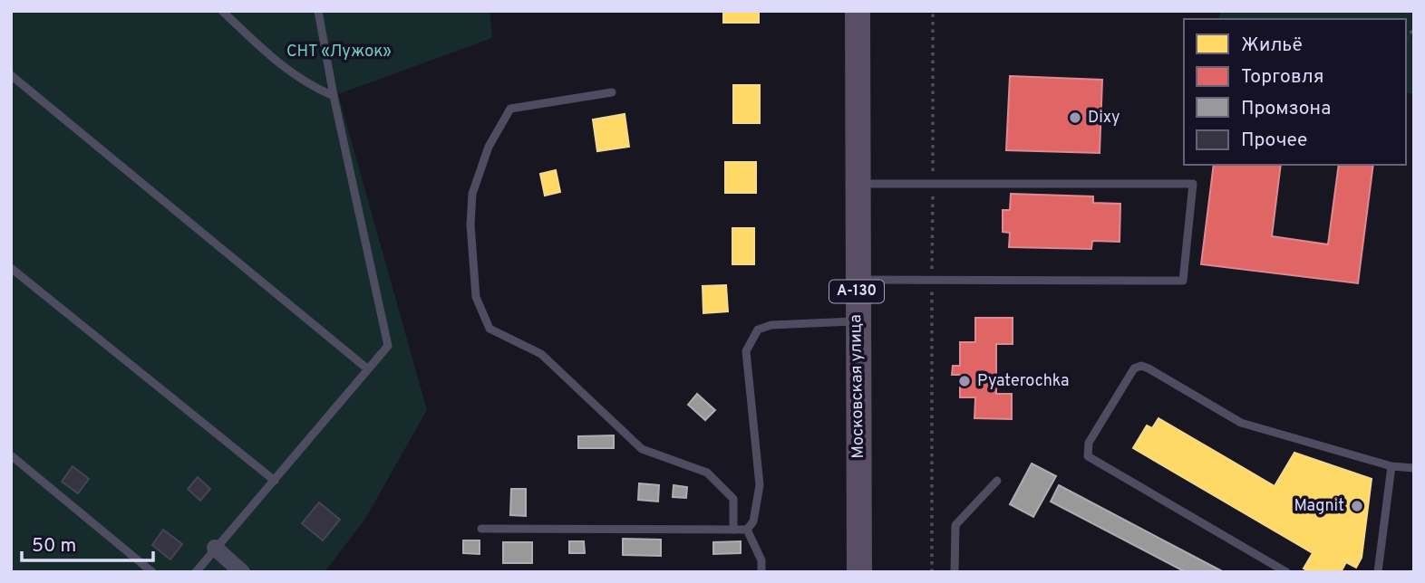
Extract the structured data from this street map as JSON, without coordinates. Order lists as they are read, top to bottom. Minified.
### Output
{"streets":{"highway":["А-130","Московская улица"]},"parks":["СНТ «Лужок»"],"places":["Dixy","Pyaterochka","Magnit"],"legend":["Жильё","Торговля","Промзона","Прочее"],"scale_bar":"50 m"}
